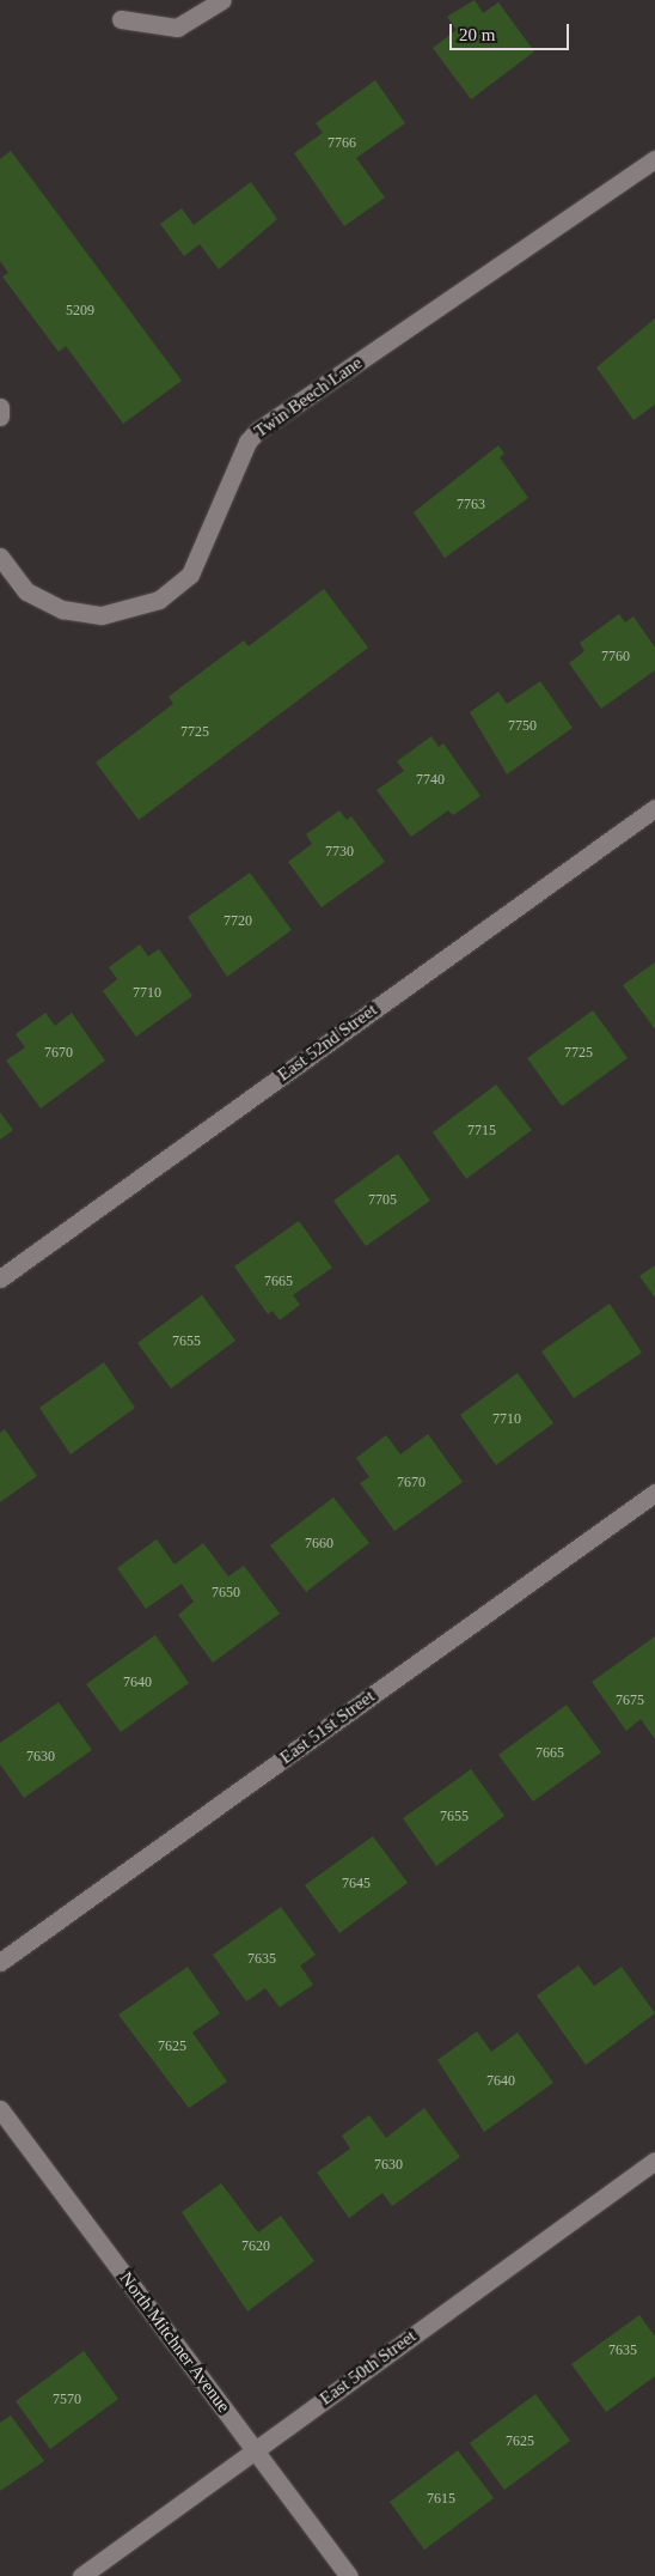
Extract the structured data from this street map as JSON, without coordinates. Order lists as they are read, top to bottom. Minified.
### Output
{"streets":{"street":["Twin Beech Lane","East 52nd Street","East 51st Street","North Mitchner Avenue","East 50th Street"]},"crossings":[["North Mitchner Avenue","East 50th Street"]],"house_numbers":["7766","5209","7763","7760","7750","7725","7740","7730","7720","7710","7670","7725","7715","7705","7665","7655","7710","7670","7660","7650","7640","7675","7665","7630","7655","7645","7635","7625","7640","7630","7620","7635","7570","7625","7615"],"scale_bar":"20 m"}
